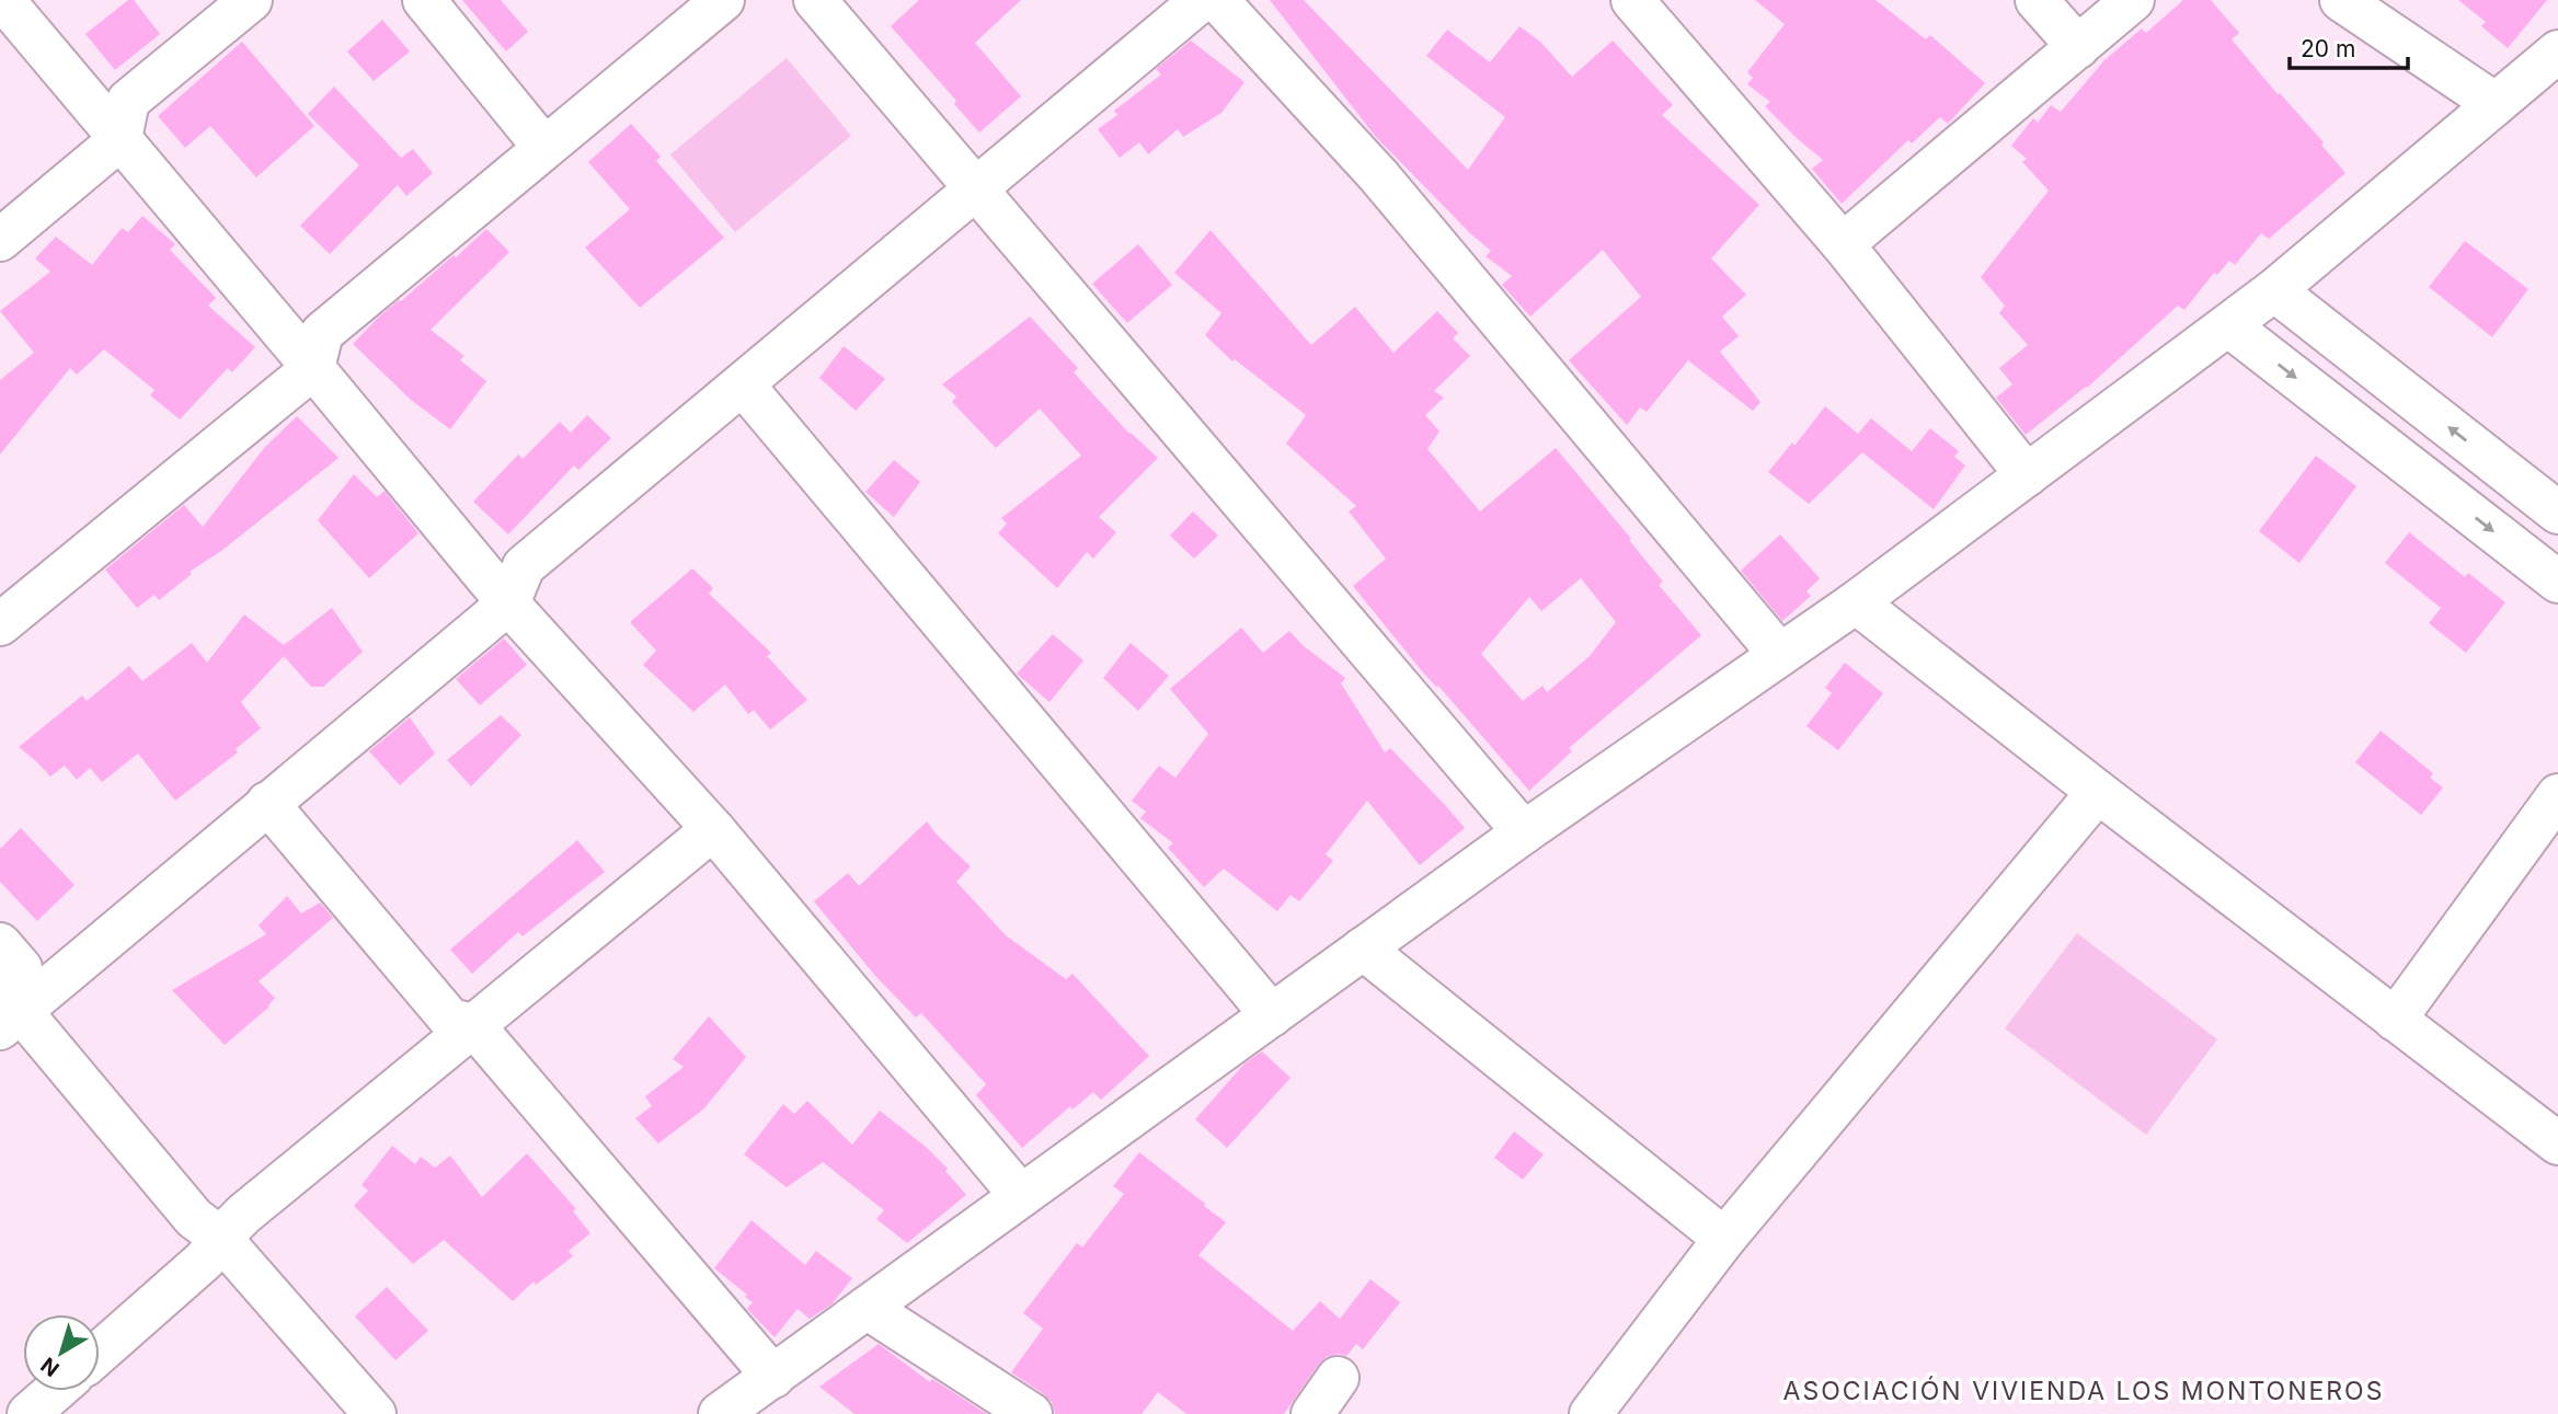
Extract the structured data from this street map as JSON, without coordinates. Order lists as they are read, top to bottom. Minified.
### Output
{"districts":["ASOCIACIÓN VIVIENDA LOS MONTONEROS"],"scale_bar":"20 m","north":"bottom left"}
